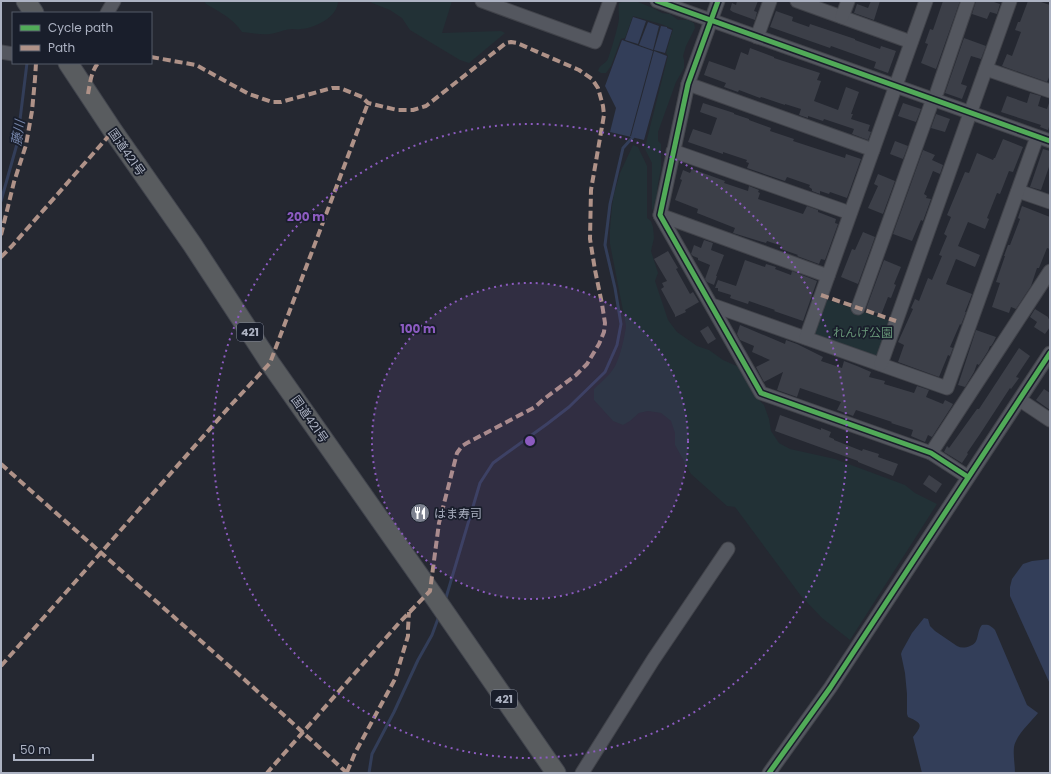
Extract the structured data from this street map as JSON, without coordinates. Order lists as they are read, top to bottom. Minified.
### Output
{"streets":{"highway":["国道421号","421"]},"water":["藤川"],"parks":["れんげ公園"],"places":{"restaurant":["はま寿司"]},"legend":["Cycle path","Path"],"scale_bar":"50 m","rings":["200 m","100 m"]}
